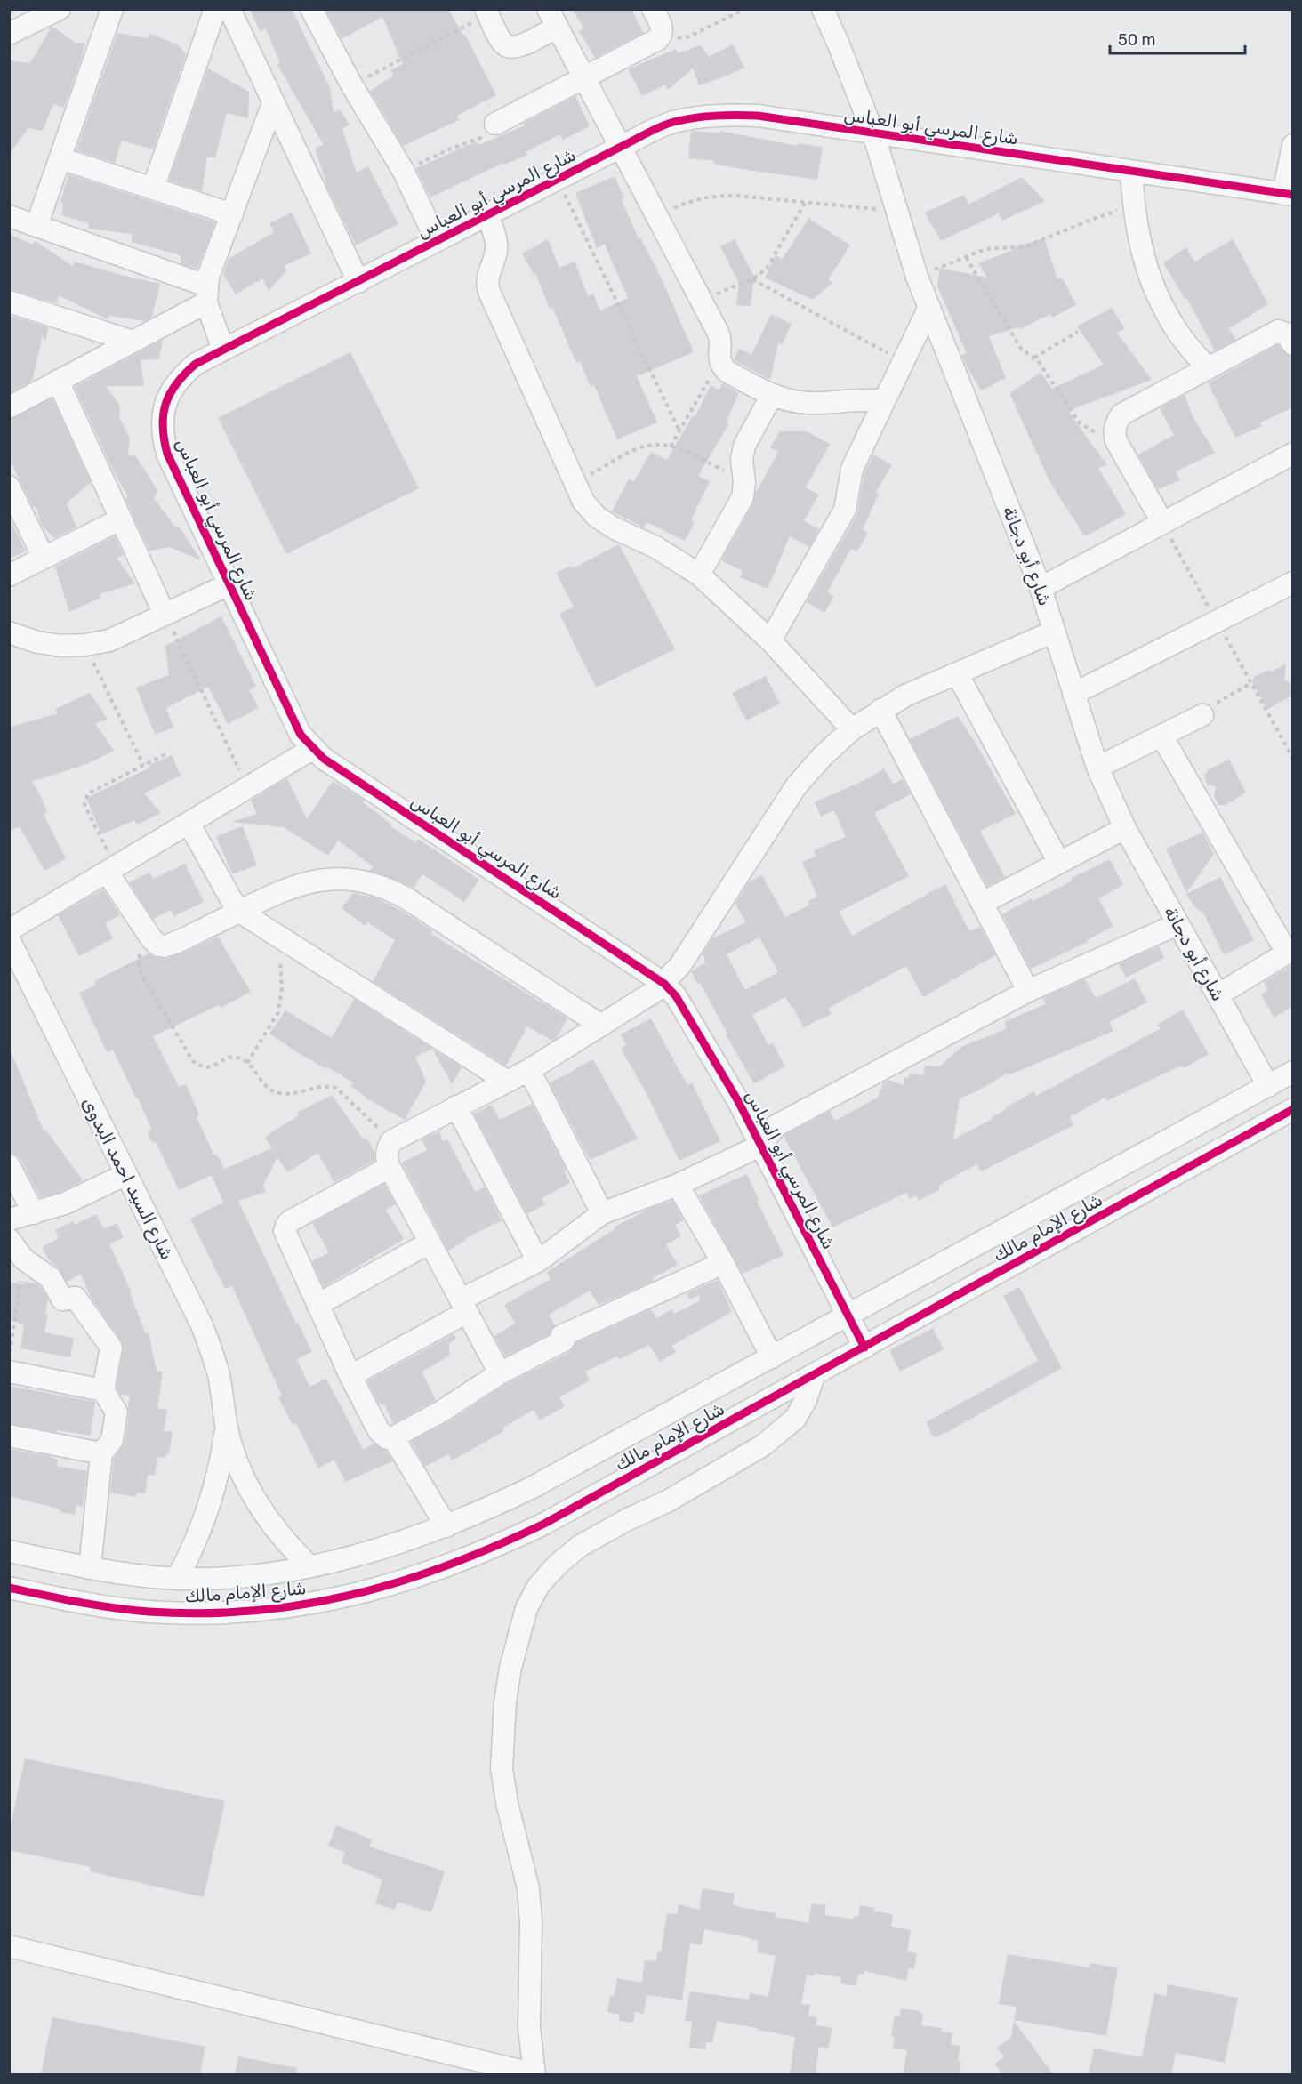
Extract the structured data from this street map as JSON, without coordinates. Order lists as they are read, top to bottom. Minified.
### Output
{"streets":{"street":["شارع المرسي أبو العباس","شارع أبو دجانة","شارع السيد احمد البدوى","شارع الإمام مالك"]},"crossings":[["شارع المرسي أبو العباس","شارع أبو دجانة"],["شارع المرسي أبو العباس","شارع الإمام مالك"],["شارع أبو دجانة","شارع الإمام مالك"],["شارع السيد احمد البدوى","شارع الإمام مالك"]],"scale_bar":"50 m"}
